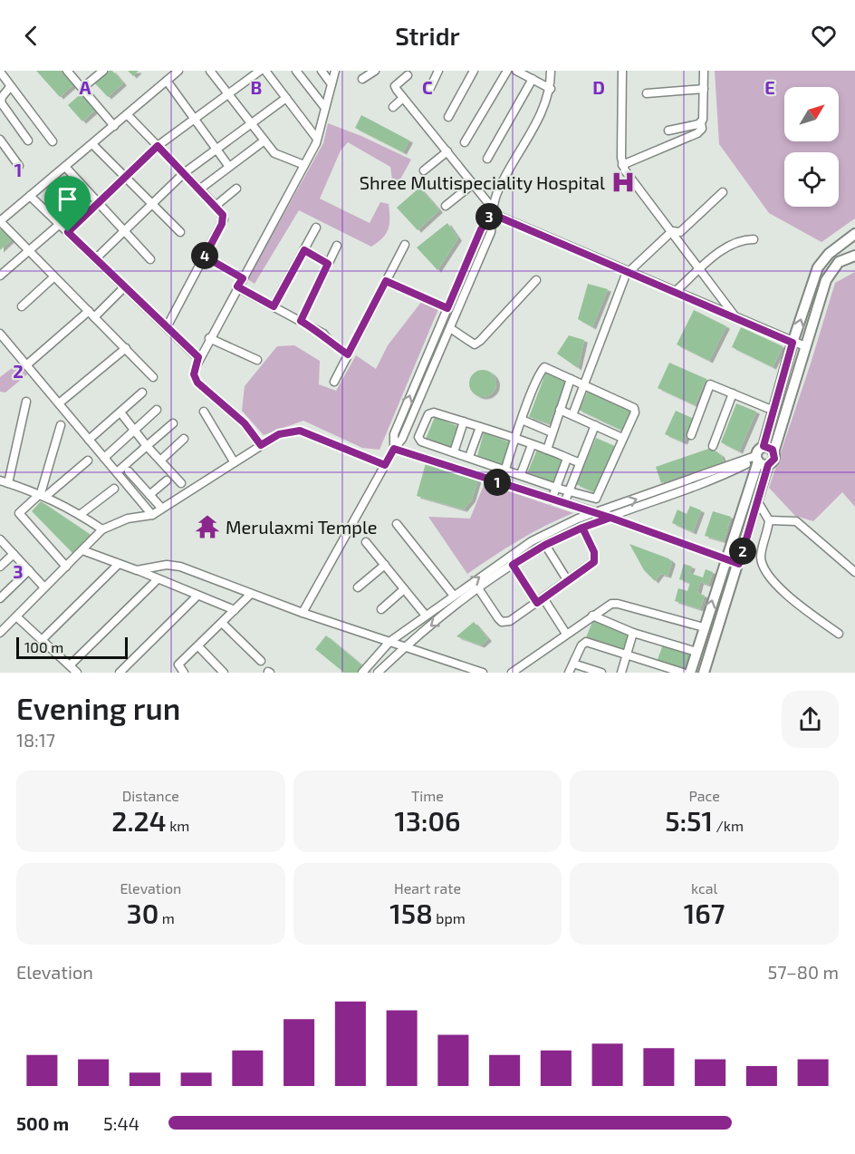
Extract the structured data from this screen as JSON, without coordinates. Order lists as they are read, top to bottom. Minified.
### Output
{"places":{"hospital":["Shree Multispeciality Hospital"],"temple":["Merulaxmi Temple"]},"scale_bar":"100 m","north":"top right","page":{"header":"Stridr","pins":["3","4","1","2"],"scale":"100 m","heading":["Evening run","18:17"],"stats":[["Distance","2.24 km"],["Time","13:06"],["Pace","5:51 /km"],["Elevation","30 m"],["Heart rate","158 bpm"],["kcal","167"]],"chart":["Elevation","57–80 m"],"list":[{"name":"500 m","note":"5:44"}]},"grid":{"columns":["A","B","C","D","E"],"rows":["1","2","3"]}}
